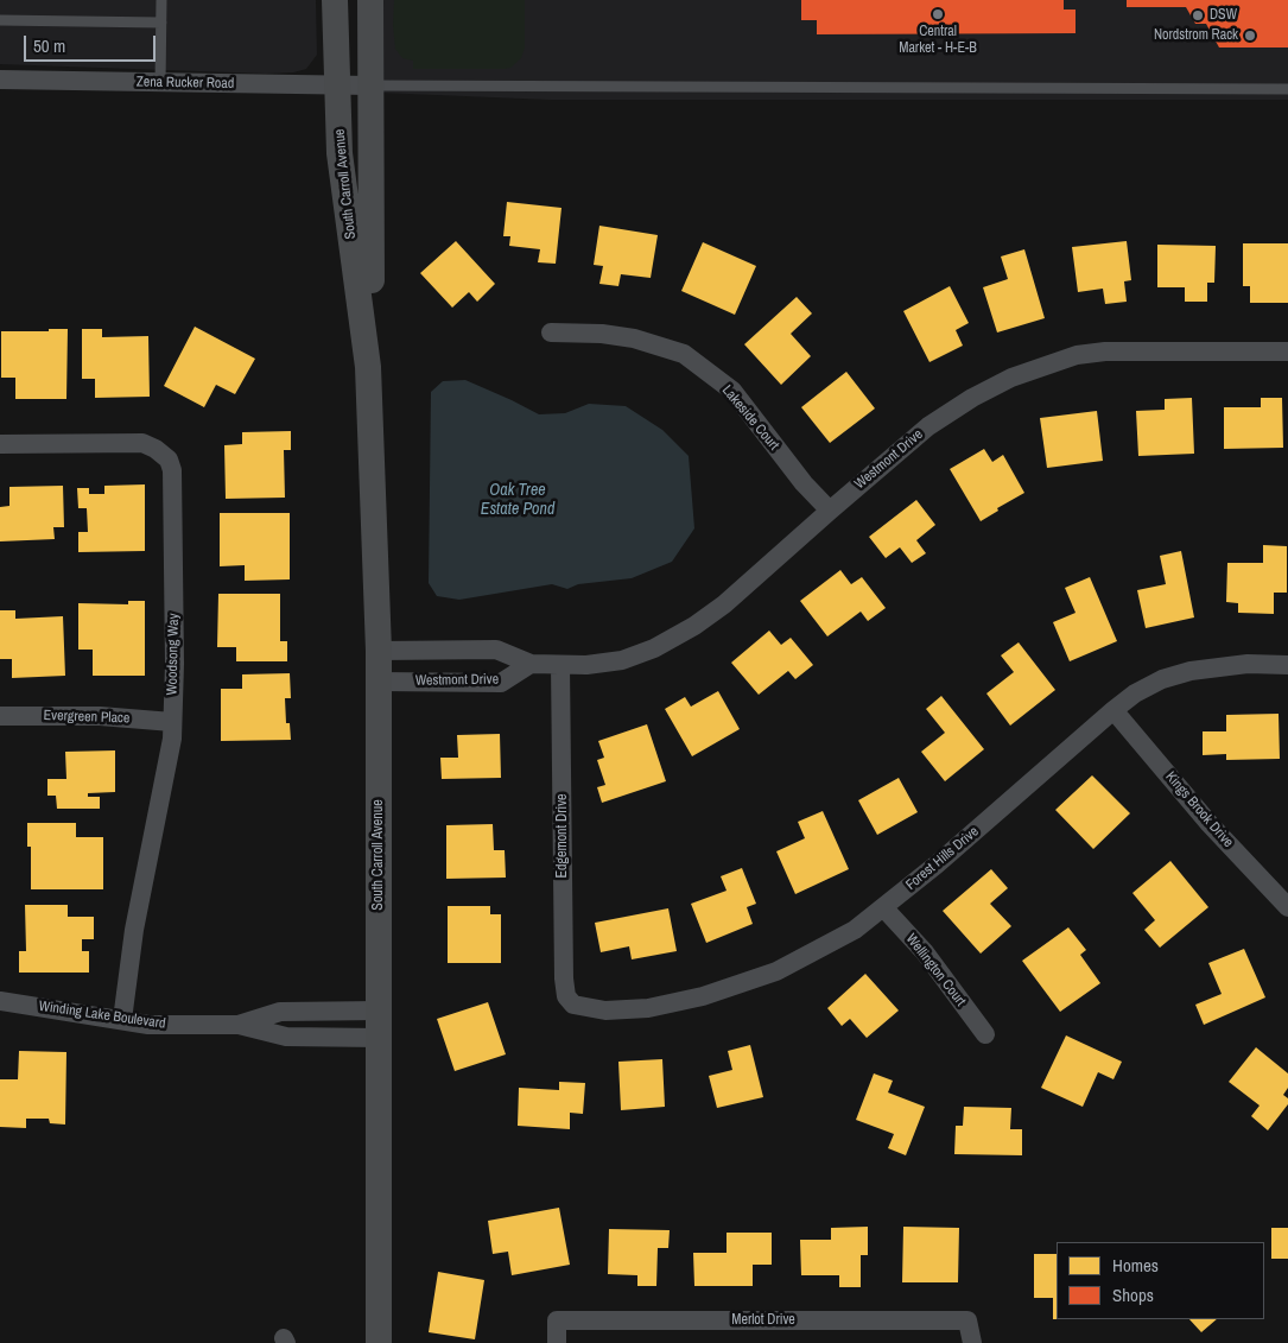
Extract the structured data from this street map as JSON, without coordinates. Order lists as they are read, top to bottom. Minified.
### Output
{"streets":{"main road":["South Carroll Avenue"],"street":["Zena Rucker Road","Lakeside Court","Westmont Drive","Woodsong Way","Evergreen Place","Kings Brook Drive","Edgemont Drive","Forest Hills Drive","Wellington Court","Winding Lake Boulevard","Merlot Drive"]},"crossings":[["Zena Rucker Road","South Carroll Avenue"],["South Carroll Avenue","Westmont Drive"],["South Carroll Avenue","Winding Lake Boulevard"],["Lakeside Court","Westmont Drive"],["Westmont Drive","Edgemont Drive"],["Woodsong Way","Evergreen Place"],["Woodsong Way","Winding Lake Boulevard"],["Kings Brook Drive","Forest Hills Drive"],["Edgemont Drive","Forest Hills Drive"],["Forest Hills Drive","Wellington Court"]],"water":["Oak Tree Estate Pond"],"places":["Central Market - H-E-B","DSW","Nordstrom Rack"],"legend":["Homes","Shops"],"scale_bar":"50 m"}
